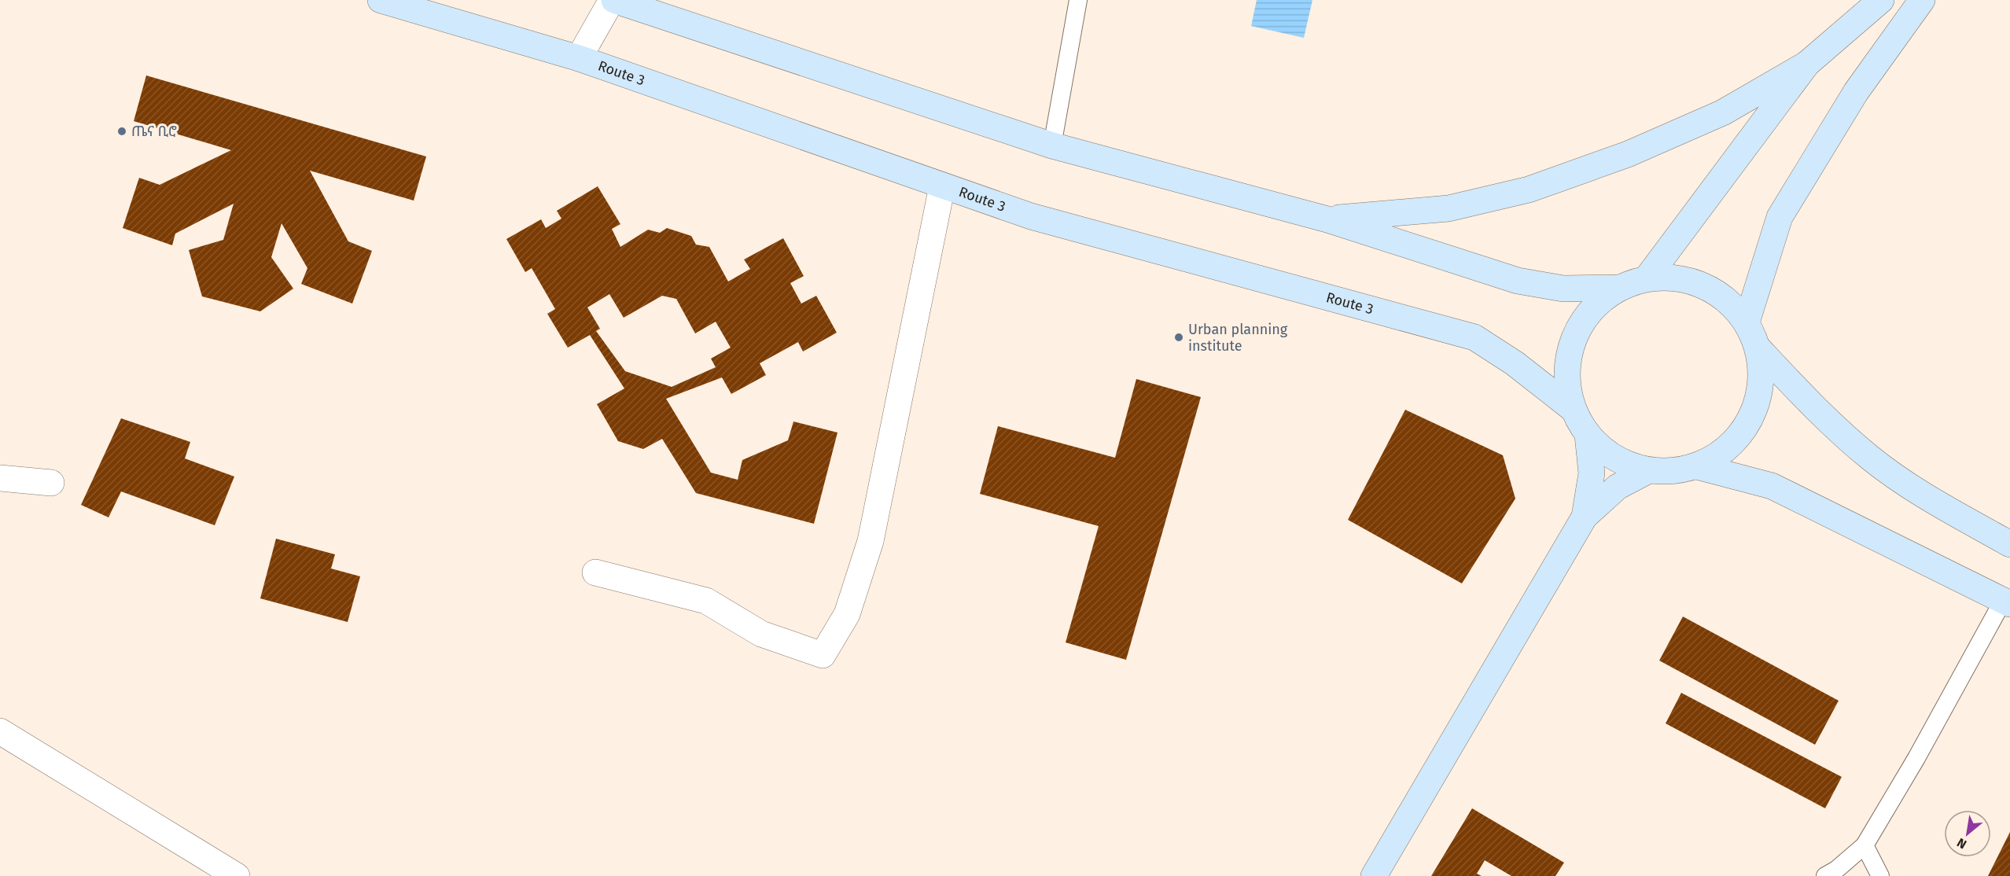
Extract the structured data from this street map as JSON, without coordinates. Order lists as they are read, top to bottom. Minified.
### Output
{"streets":{"main road":["Route 3"]},"places":["ጤና ቢሮ","Urban planning institute"],"north":"bottom left"}
